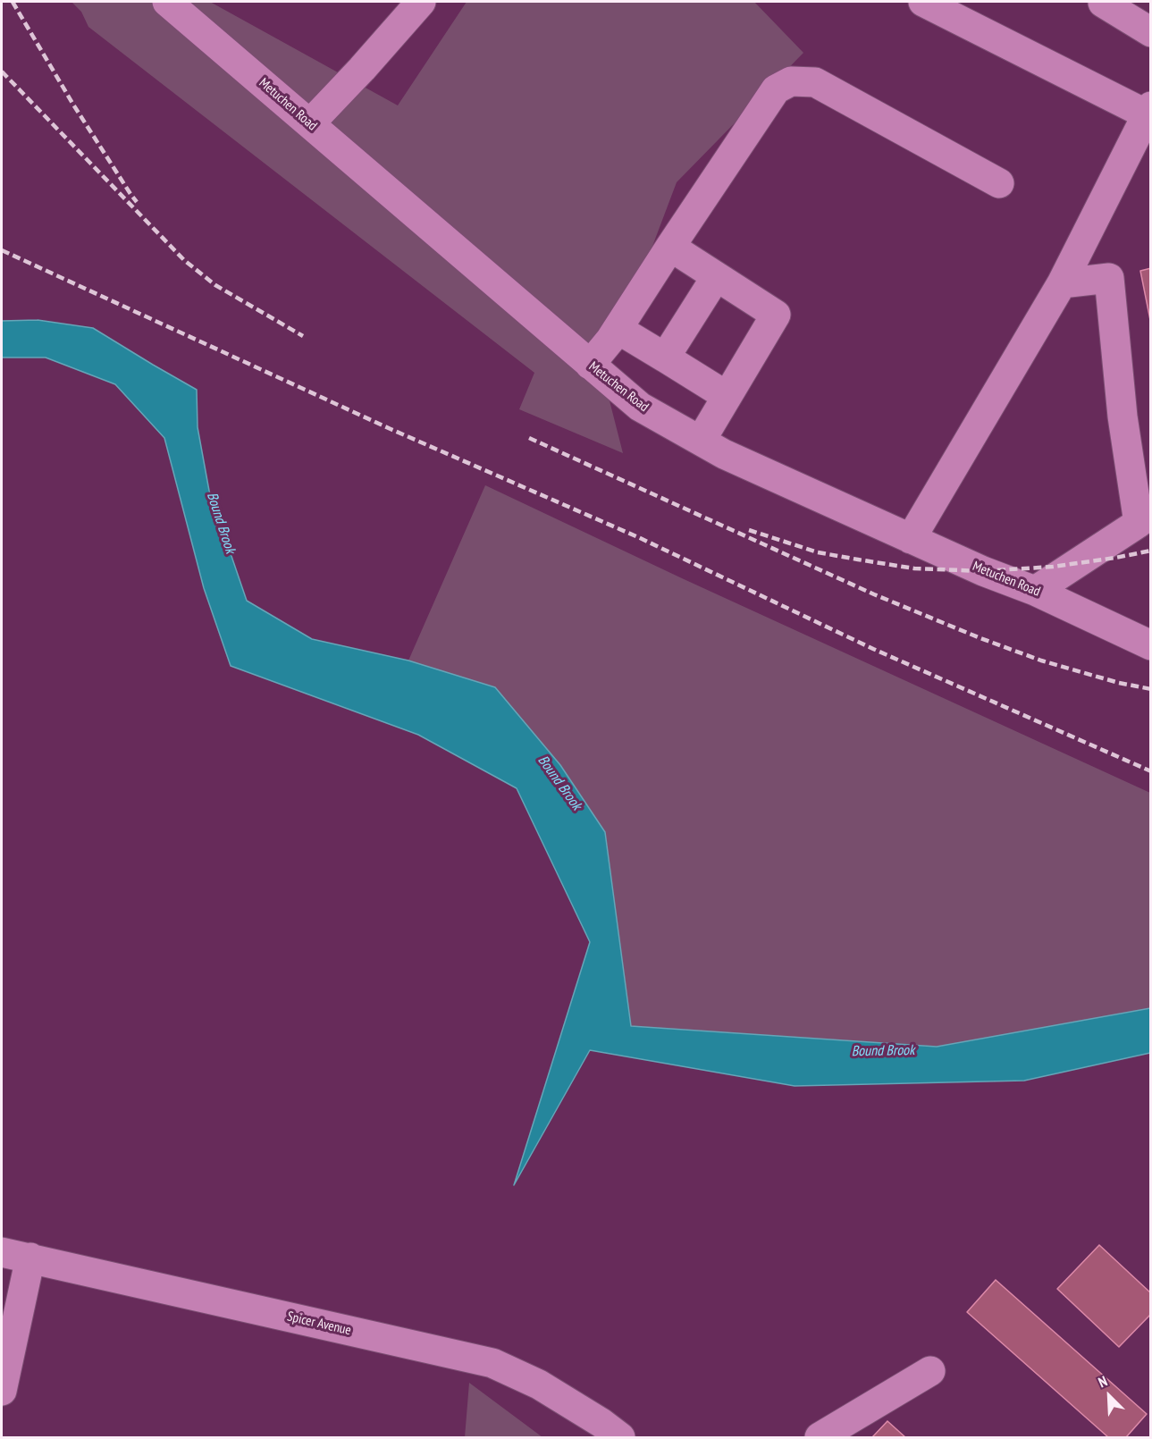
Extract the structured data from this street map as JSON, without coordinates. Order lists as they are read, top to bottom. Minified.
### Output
{"streets":{"street":["Metuchen Road","Spicer Avenue"]},"water":["Bound Brook"],"north":"top left"}
